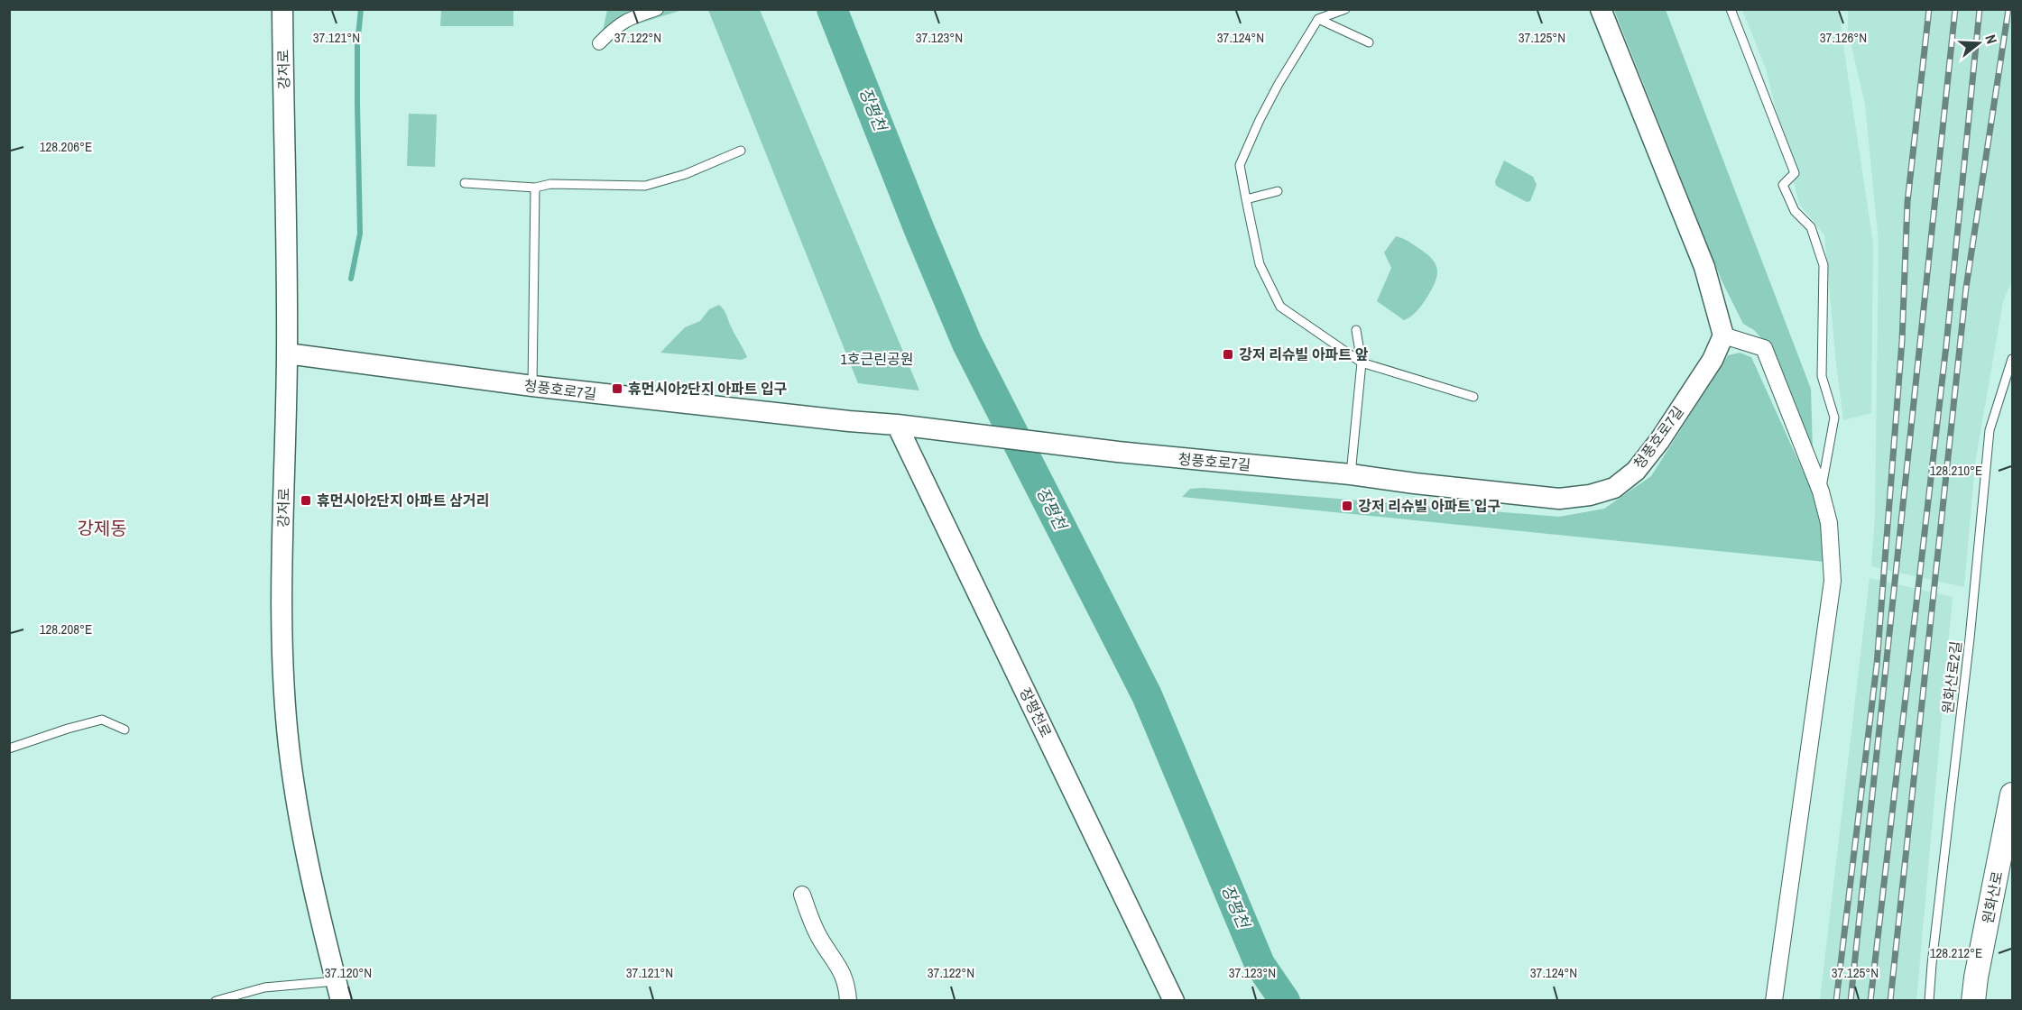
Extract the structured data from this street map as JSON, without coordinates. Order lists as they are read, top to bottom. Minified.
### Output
{"streets":{"main road":["원화산로"],"street":["강저로","청풍호로7길","장평천로"],"lane":["원화산로2길"]},"crossings":[["강저로","청풍호로7길"],["청풍호로7길","장평천로"]],"districts":["강제동"],"water":["장평천"],"parks":["1호근린공원"],"places":{"transit":["강저 리슈빌 아파트 앞","휴먼시아2단지 아파트 입구","휴먼시아2단지 아파트 삼거리","강저 리슈빌 아파트 입구"]},"north":"right","coordinates":["37.121°N","37.122°N","37.123°N","37.124°N","37.125°N","37.126°N","128.206°E","128.210°E","128.208°E","128.212°E","37.120°N"]}
